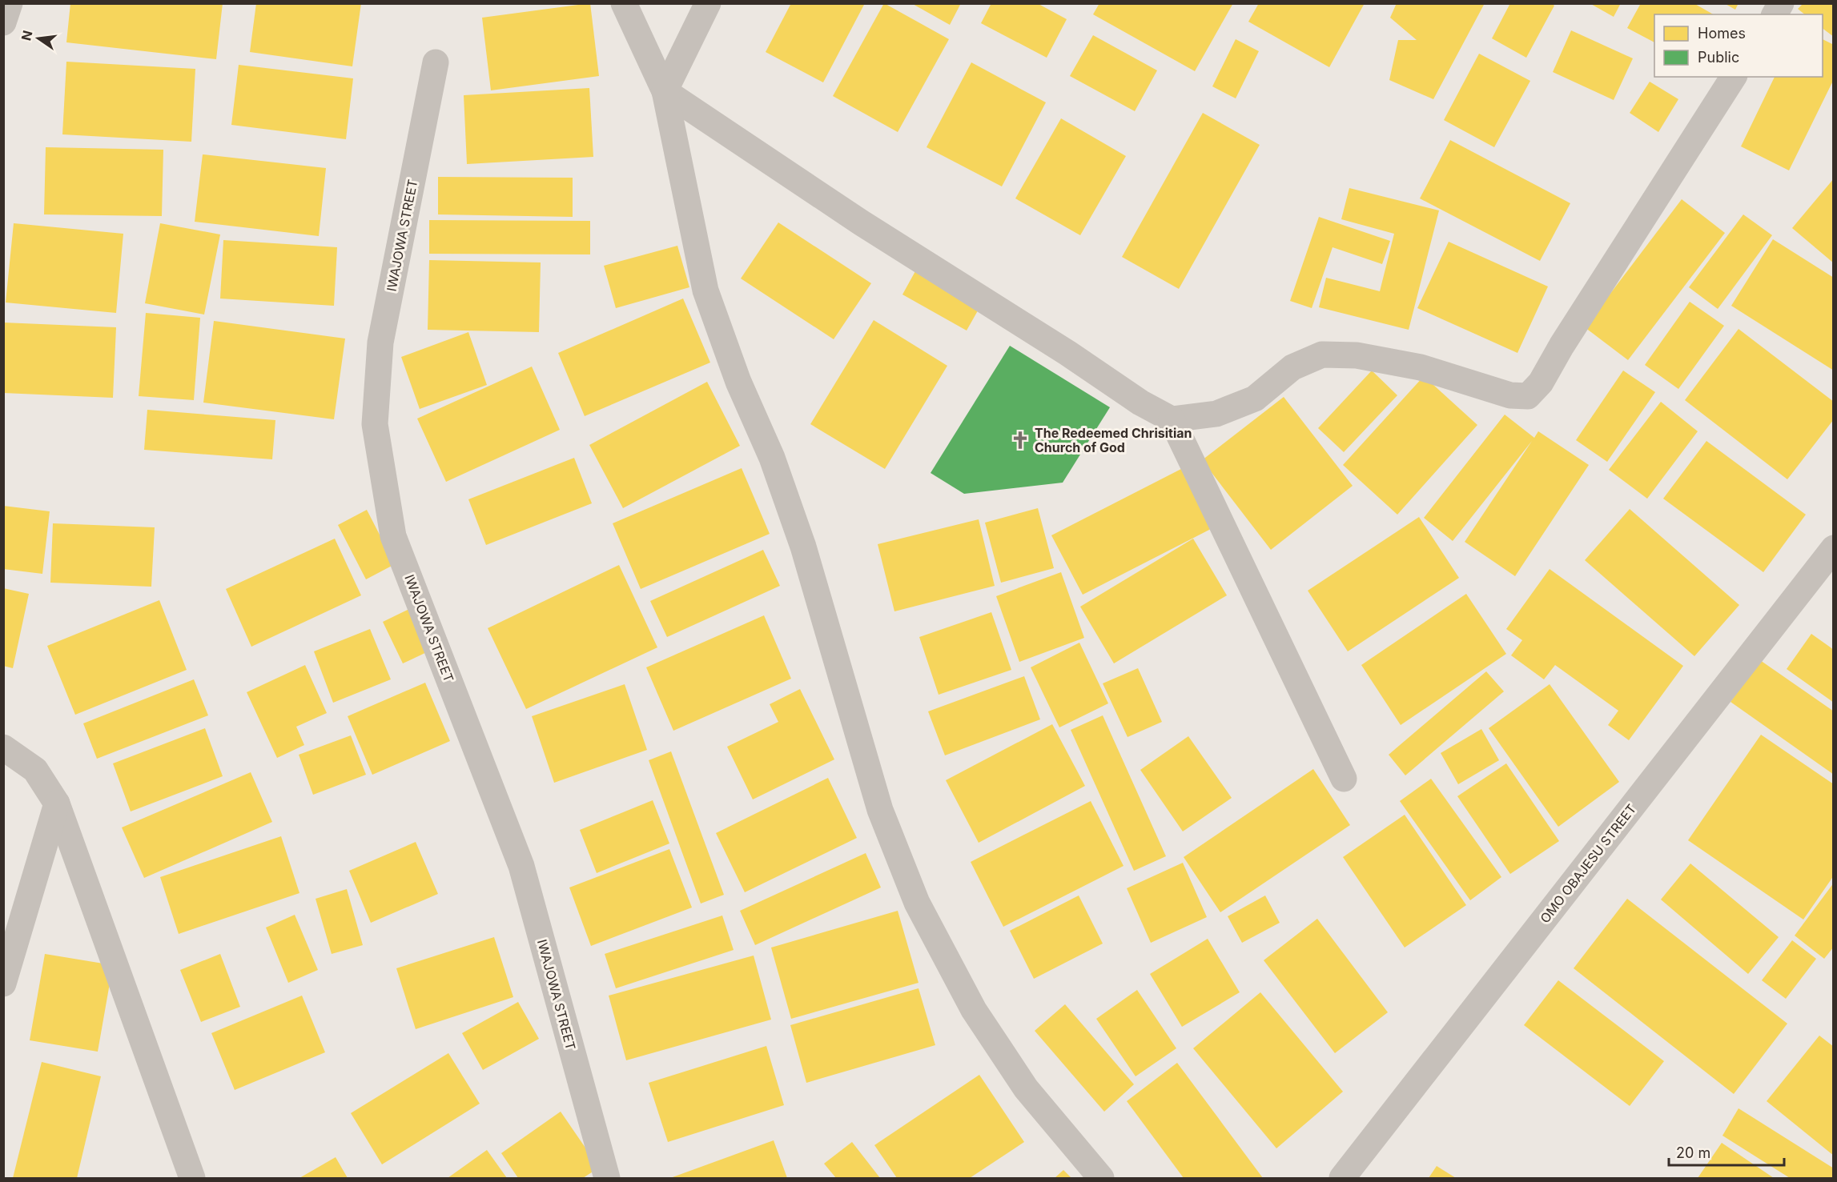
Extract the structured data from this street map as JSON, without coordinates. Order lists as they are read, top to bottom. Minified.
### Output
{"streets":{"street":["IWAJOWA STREET","OMO OBAJESU STREET"]},"places":{"church":["The Redeemed Chrisitian Church of God"]},"legend":["Homes","Public"],"scale_bar":"20 m","north":"left"}
